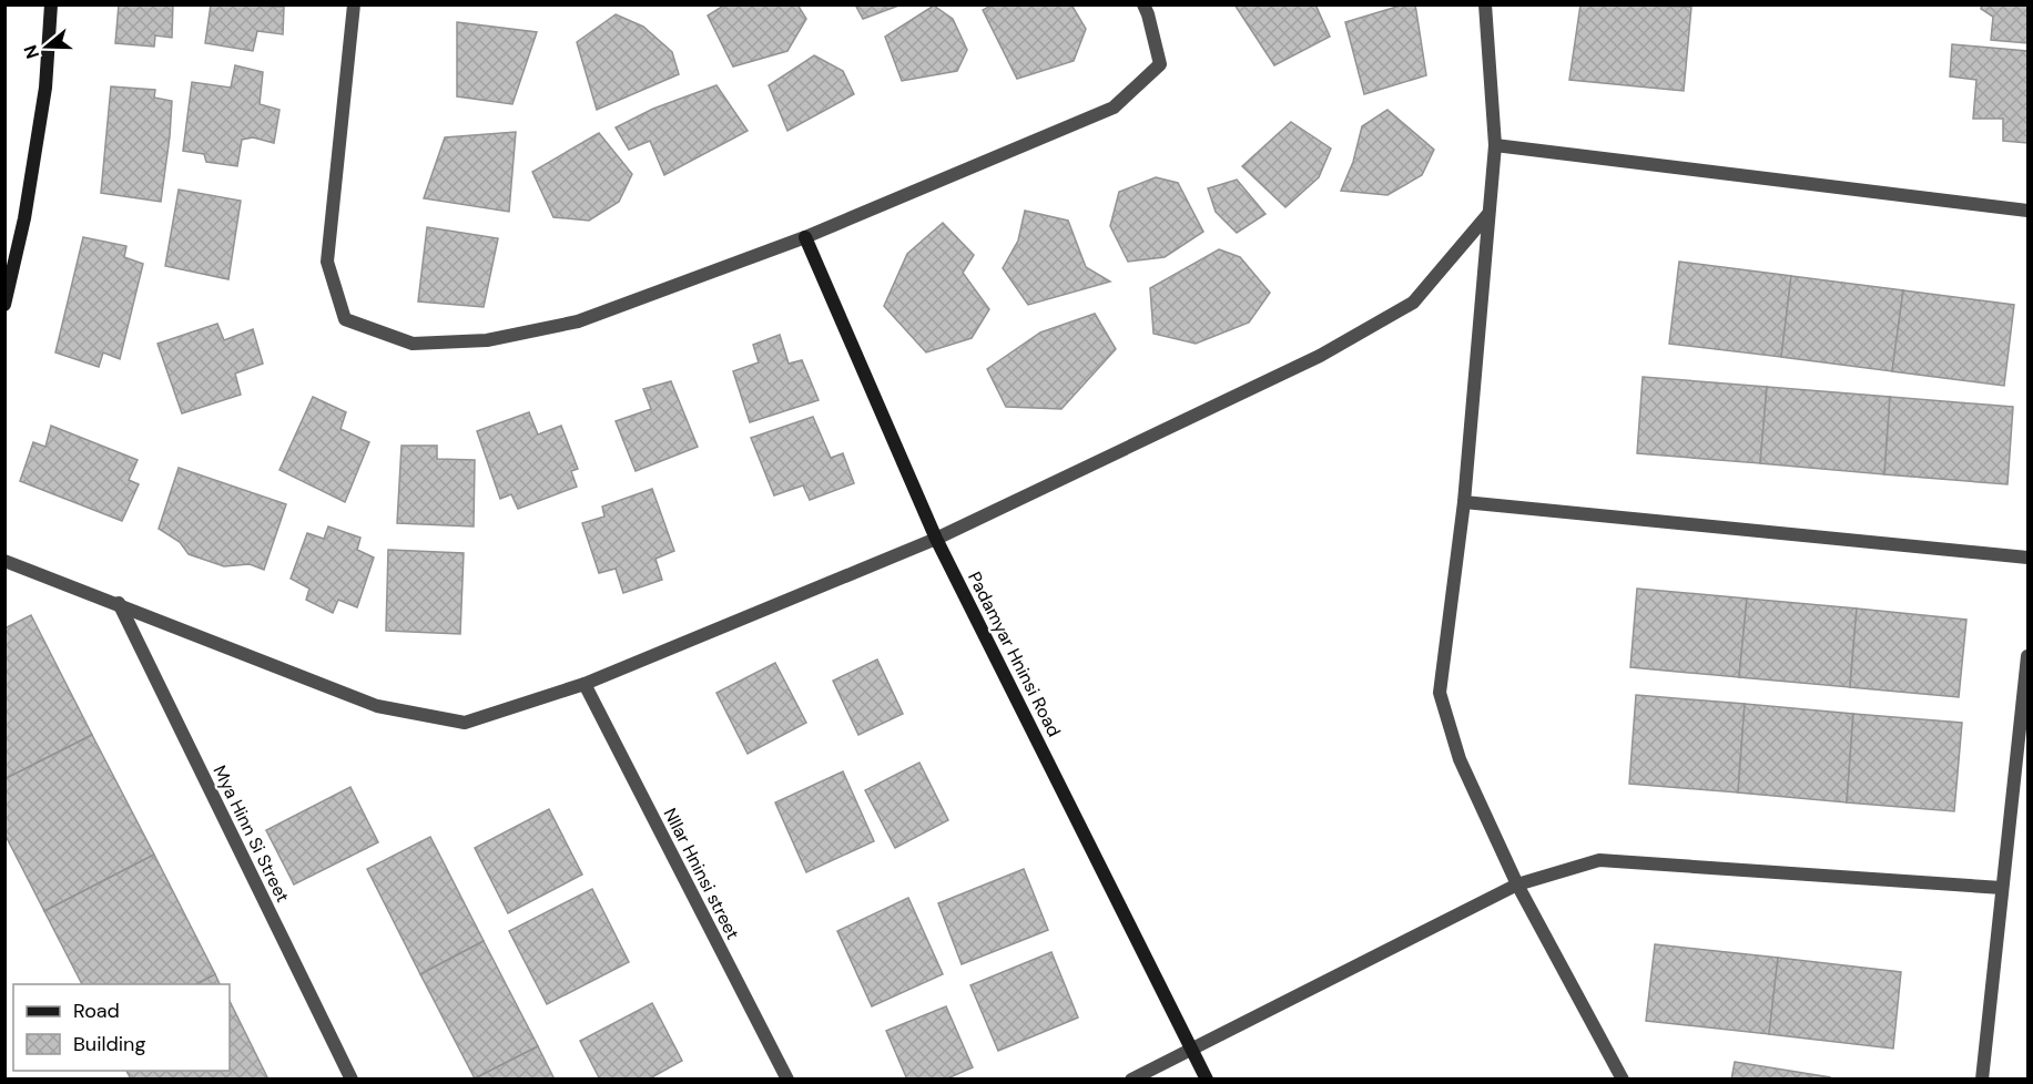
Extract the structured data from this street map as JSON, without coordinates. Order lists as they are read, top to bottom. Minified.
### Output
{"streets":{"street":["Padamyar Hninsi Road","Mya Hinn Si Street","NIlar Hninsi street"]},"legend":["Road","Building"],"north":"left"}
